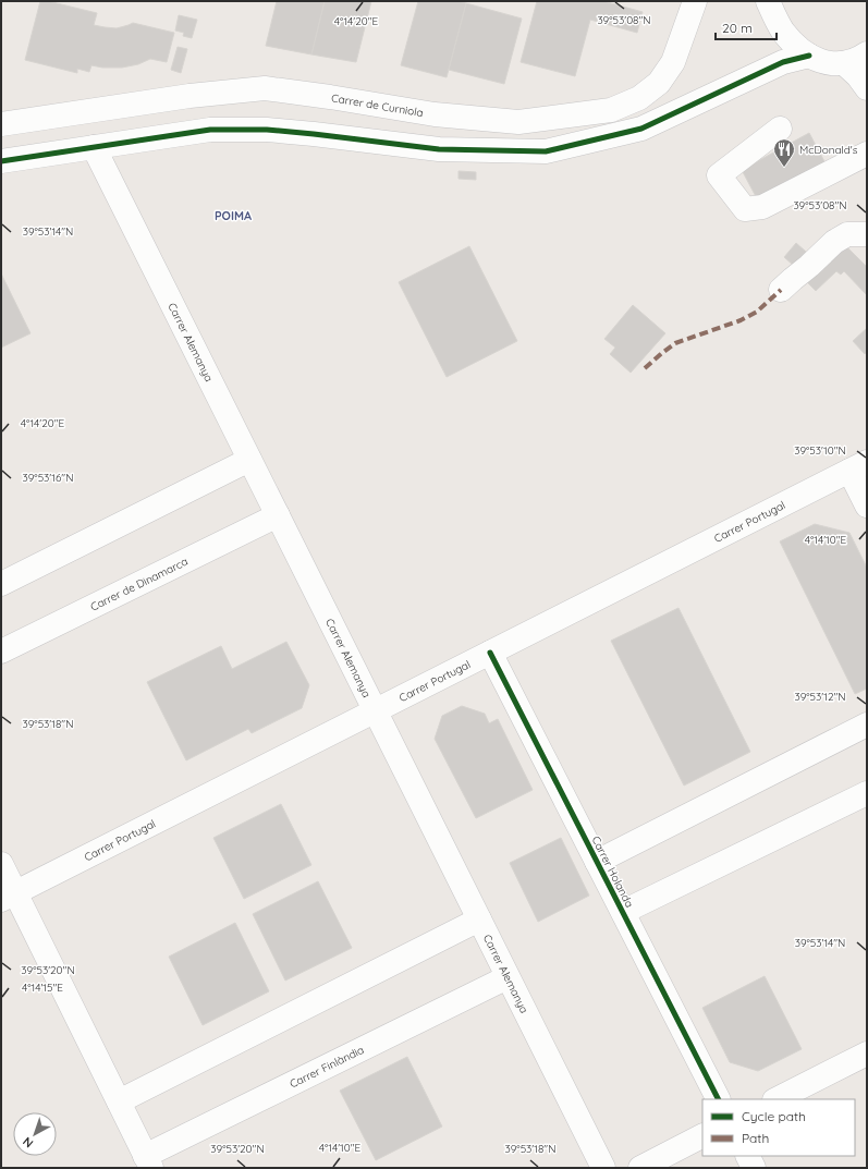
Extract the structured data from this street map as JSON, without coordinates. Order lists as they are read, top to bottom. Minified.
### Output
{"streets":{"street":["Carrer de Curniola","Carrer Alemanya","Carrer Portugal","Carrer de Dinamarca","Carrer Holanda","Carrer Finlàndia"]},"crossings":[["Carrer Alemanya","Carrer Portugal"],["Carrer Alemanya","Carrer de Dinamarca"],["Carrer Alemanya","Carrer Finlàndia"],["Carrer Portugal","Carrer Holanda"],["Carrer Portugal","Carrer Finlàndia"]],"districts":["POIMA"],"places":{"restaurant":["McDonald's"]},"legend":["Cycle path","Path"],"scale_bar":"20 m","north":"bottom left","coordinates":["39°53'08\"N","4°14'20\"E","39°53'14\"N","39°53'10\"N","39°53'16\"N","4°14'10\"E","39°53'12\"N","39°53'18\"N","39°53'20\"N","4°14'15\"E"]}
